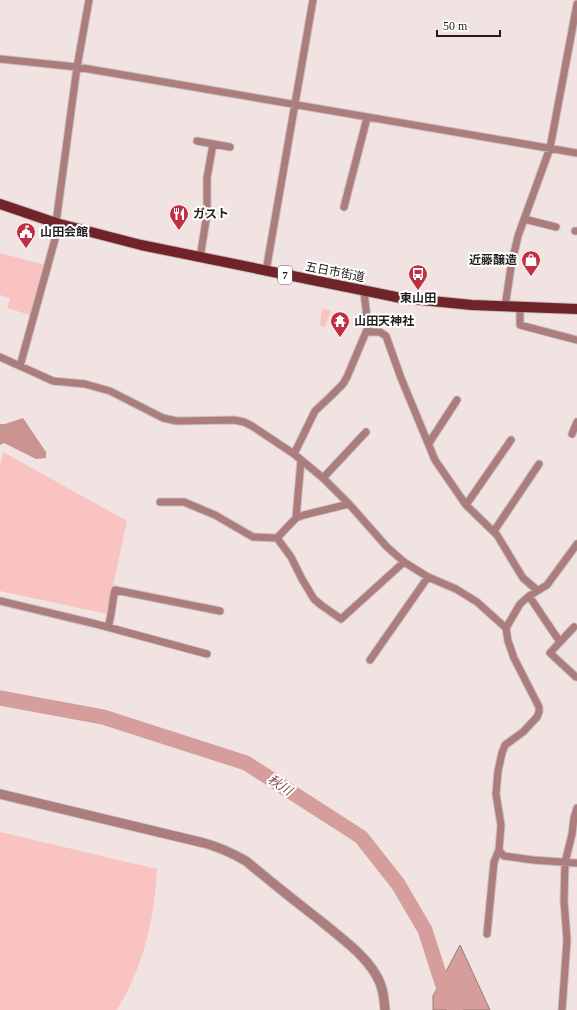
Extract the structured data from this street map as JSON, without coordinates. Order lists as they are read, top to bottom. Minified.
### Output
{"streets":{"main road":["五日市街道","7"]},"water":["秋川"],"places":{"restaurant":["ガスト"],"public building":["山田会館"],"shop":["近藤醸造"],"bus stop":["東山田"],"temple":["山田天神社"]},"scale_bar":"50 m"}
